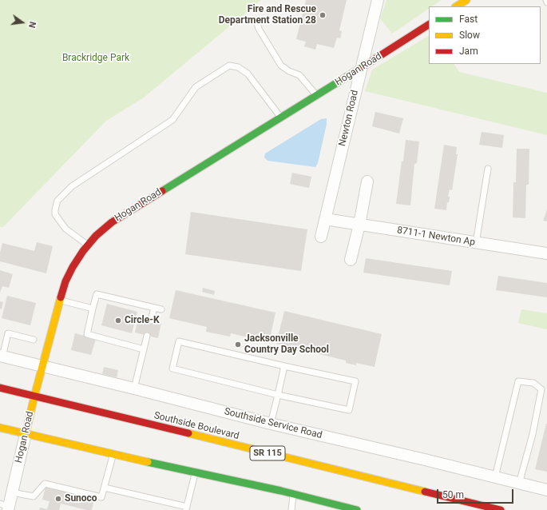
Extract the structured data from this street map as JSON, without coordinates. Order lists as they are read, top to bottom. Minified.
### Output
{"streets":{"main road":["Hogan Road","Southside Boulevard","SR 115"],"street":["Newton Road","8711-1 Newton Ap","Southside Service Road"]},"crossings":[["Hogan Road","Newton Road"],["Hogan Road","Southside Service Road"],["Hogan Road","Southside Boulevard"],["Newton Road","8711-1 Newton Ap"]],"parks":["Brackridge Park"],"places":["Fire and Rescue Department Station 28","Circle-K","Jacksonville Country Day School","Sunoco"],"legend":["Fast","Slow","Jam"],"scale_bar":"50 m","north":"right"}
